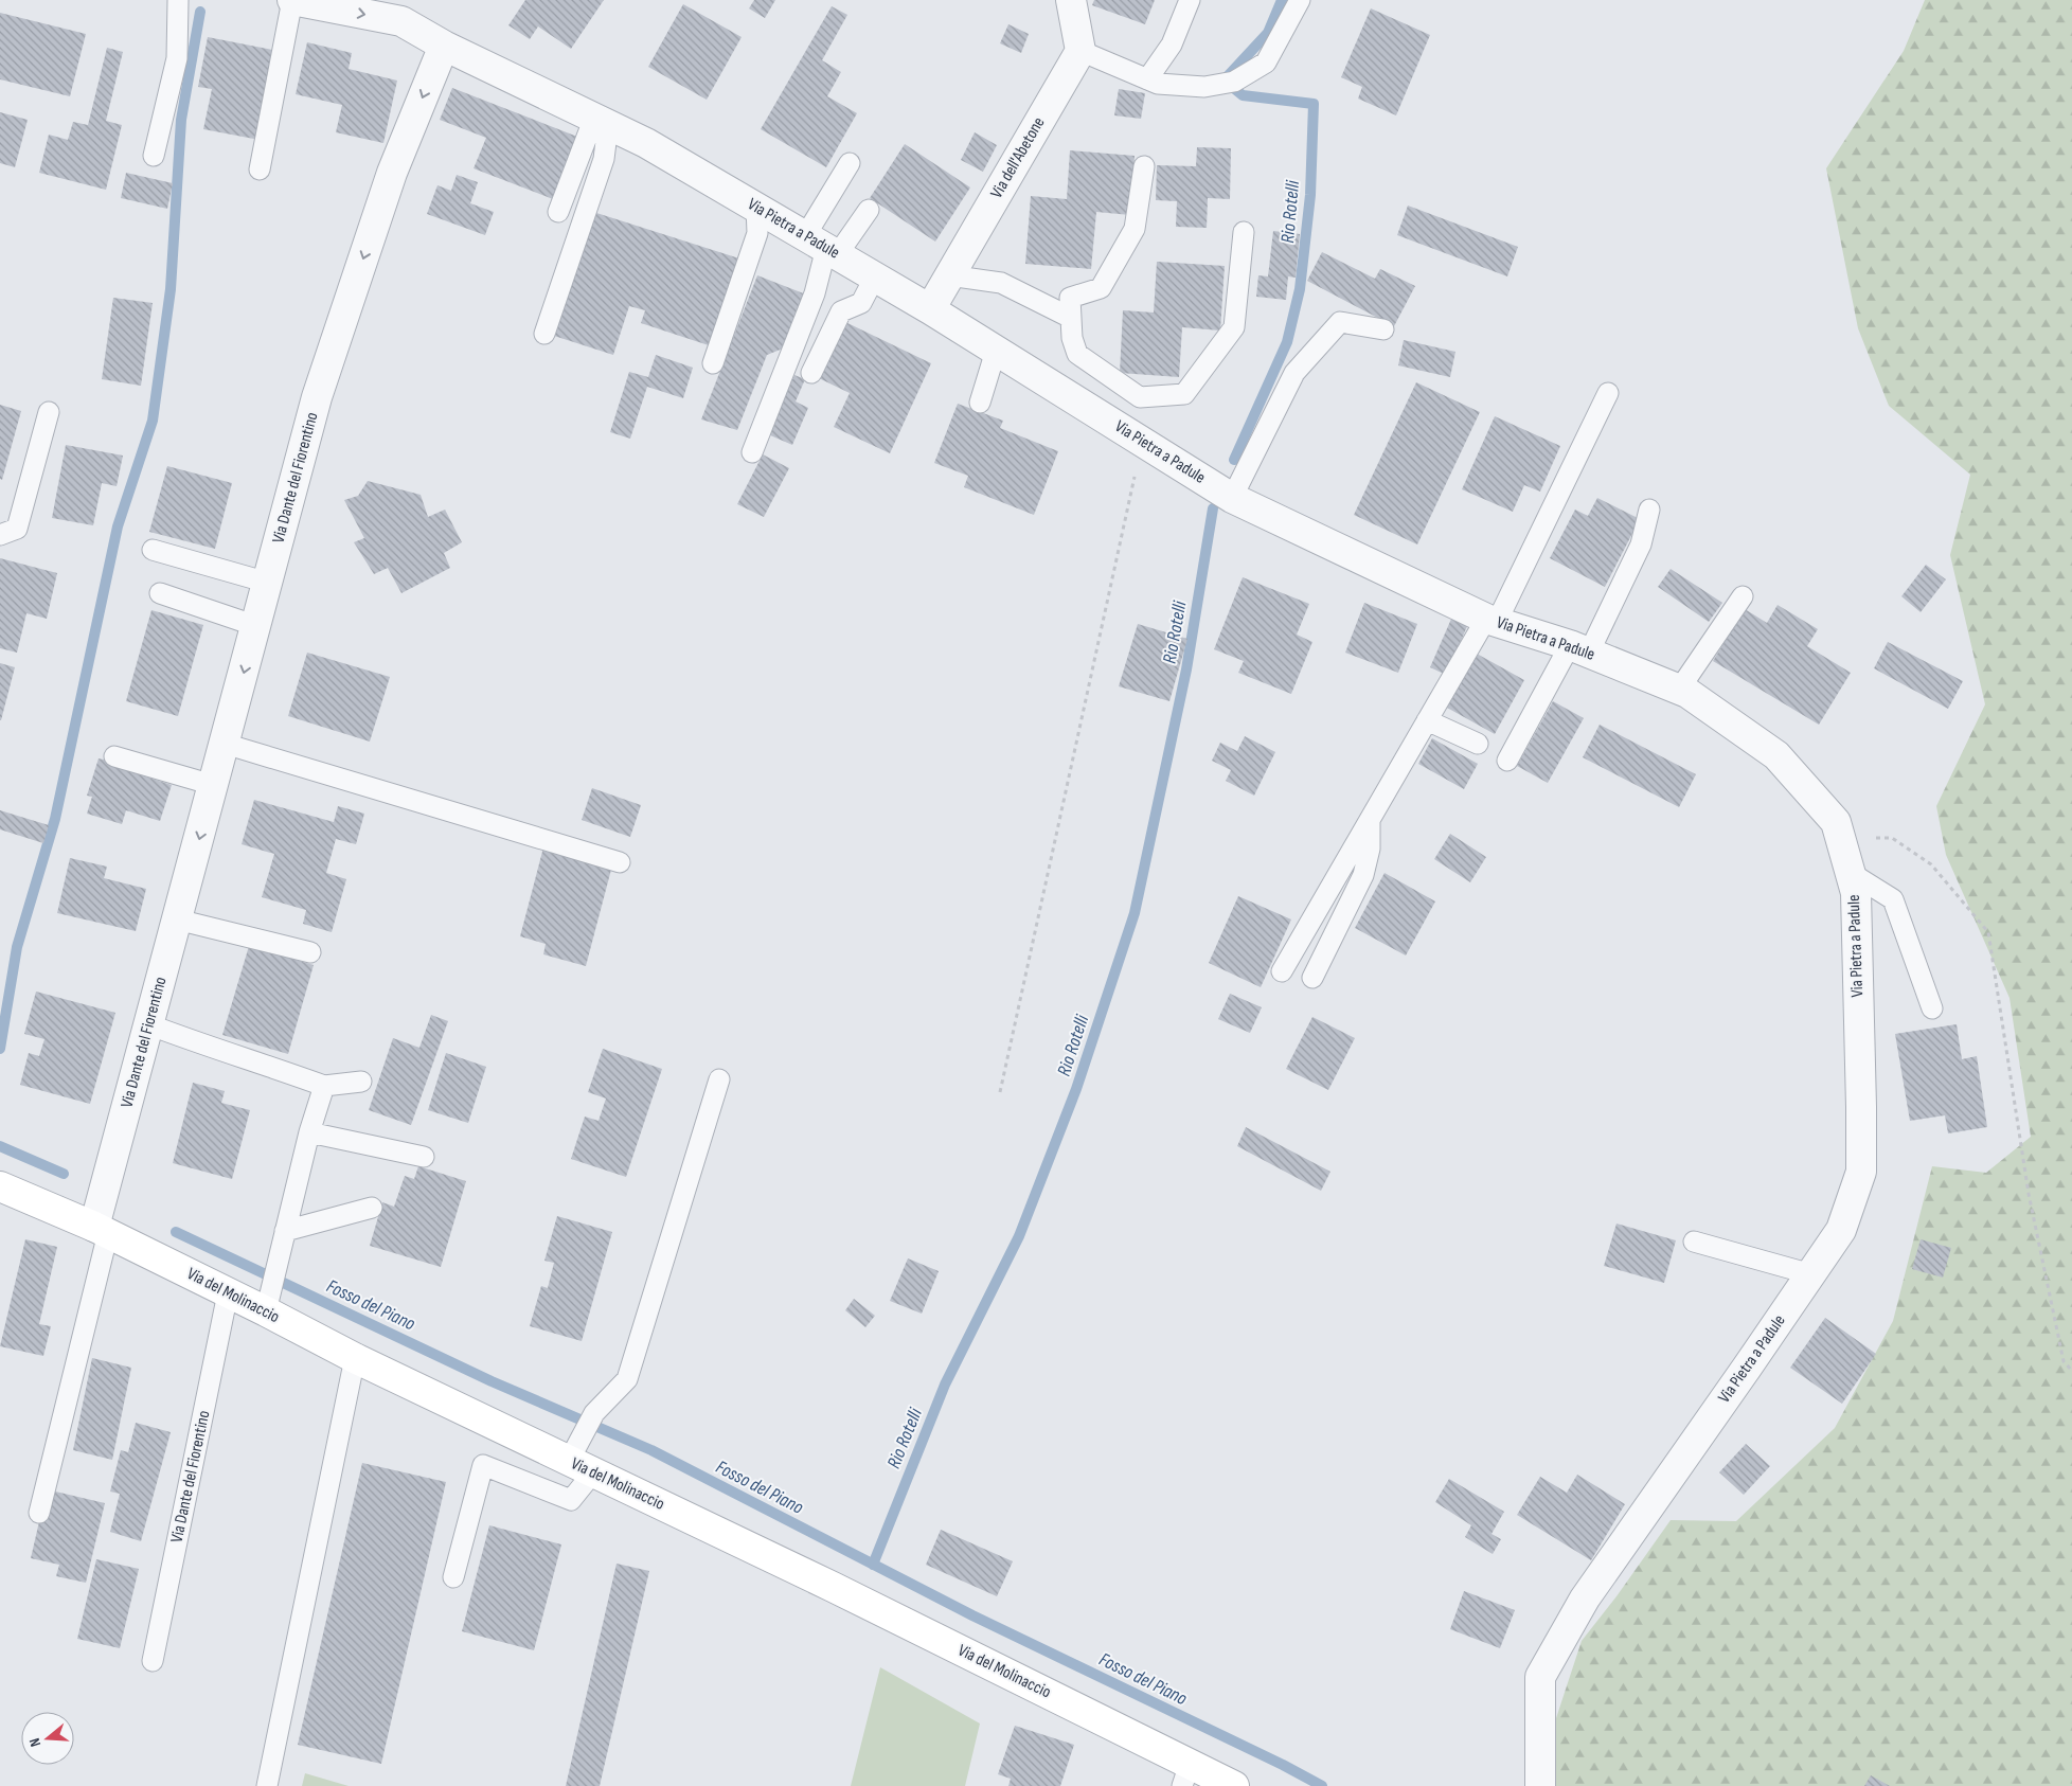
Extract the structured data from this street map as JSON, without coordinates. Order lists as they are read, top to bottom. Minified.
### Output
{"streets":{"street":["Via dell'Abetone","Via Pietra a Padule","Via Dante del Fiorentino","Via del Molinaccio"]},"crossings":[["Via dell'Abetone","Via Pietra a Padule"],["Via Pietra a Padule","Via Dante del Fiorentino"],["Via Dante del Fiorentino","Via del Molinaccio"]],"one_way":["Via Dante del Fiorentino"],"water":["Rio Rotelli","Fosso del Piano"],"north":"left"}
